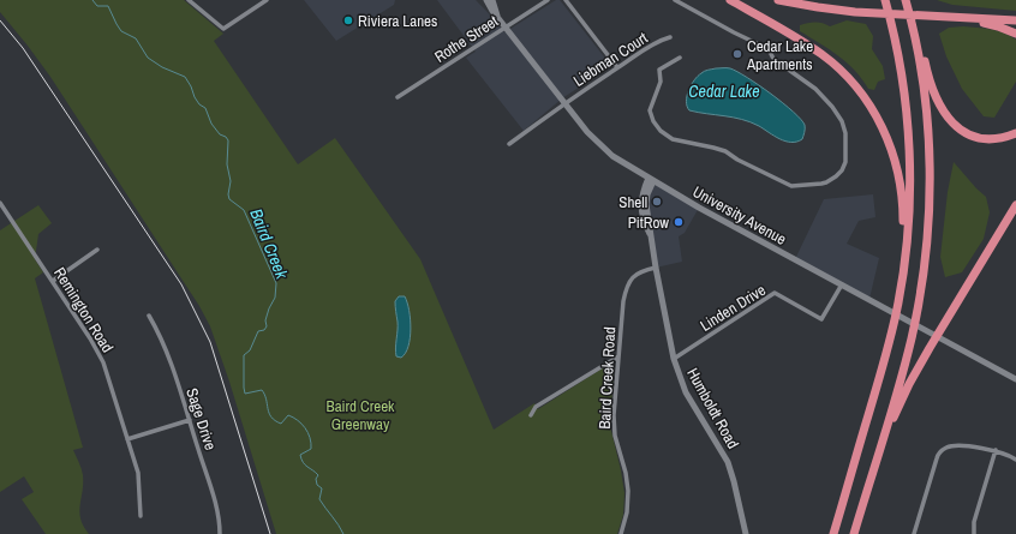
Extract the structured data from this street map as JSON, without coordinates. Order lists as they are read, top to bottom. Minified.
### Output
{"streets":{"main road":["University Avenue","Humboldt Road"],"street":["Rothe Street","Liebman Court","Linden Drive","Remington Road","Baird Creek Road","Sage Drive"]},"crossings":[["Rothe Street","University Avenue"],["Liebman Court","University Avenue"],["University Avenue","Linden Drive"],["University Avenue","Humboldt Road"],["Linden Drive","Humboldt Road"],["Baird Creek Road","Humboldt Road"]],"water":["Cedar Lake","Baird Creek"],"parks":["Baird Creek Greenway"],"places":["Riviera Lanes","Cedar Lake Apartments","Shell","PitRow"]}
